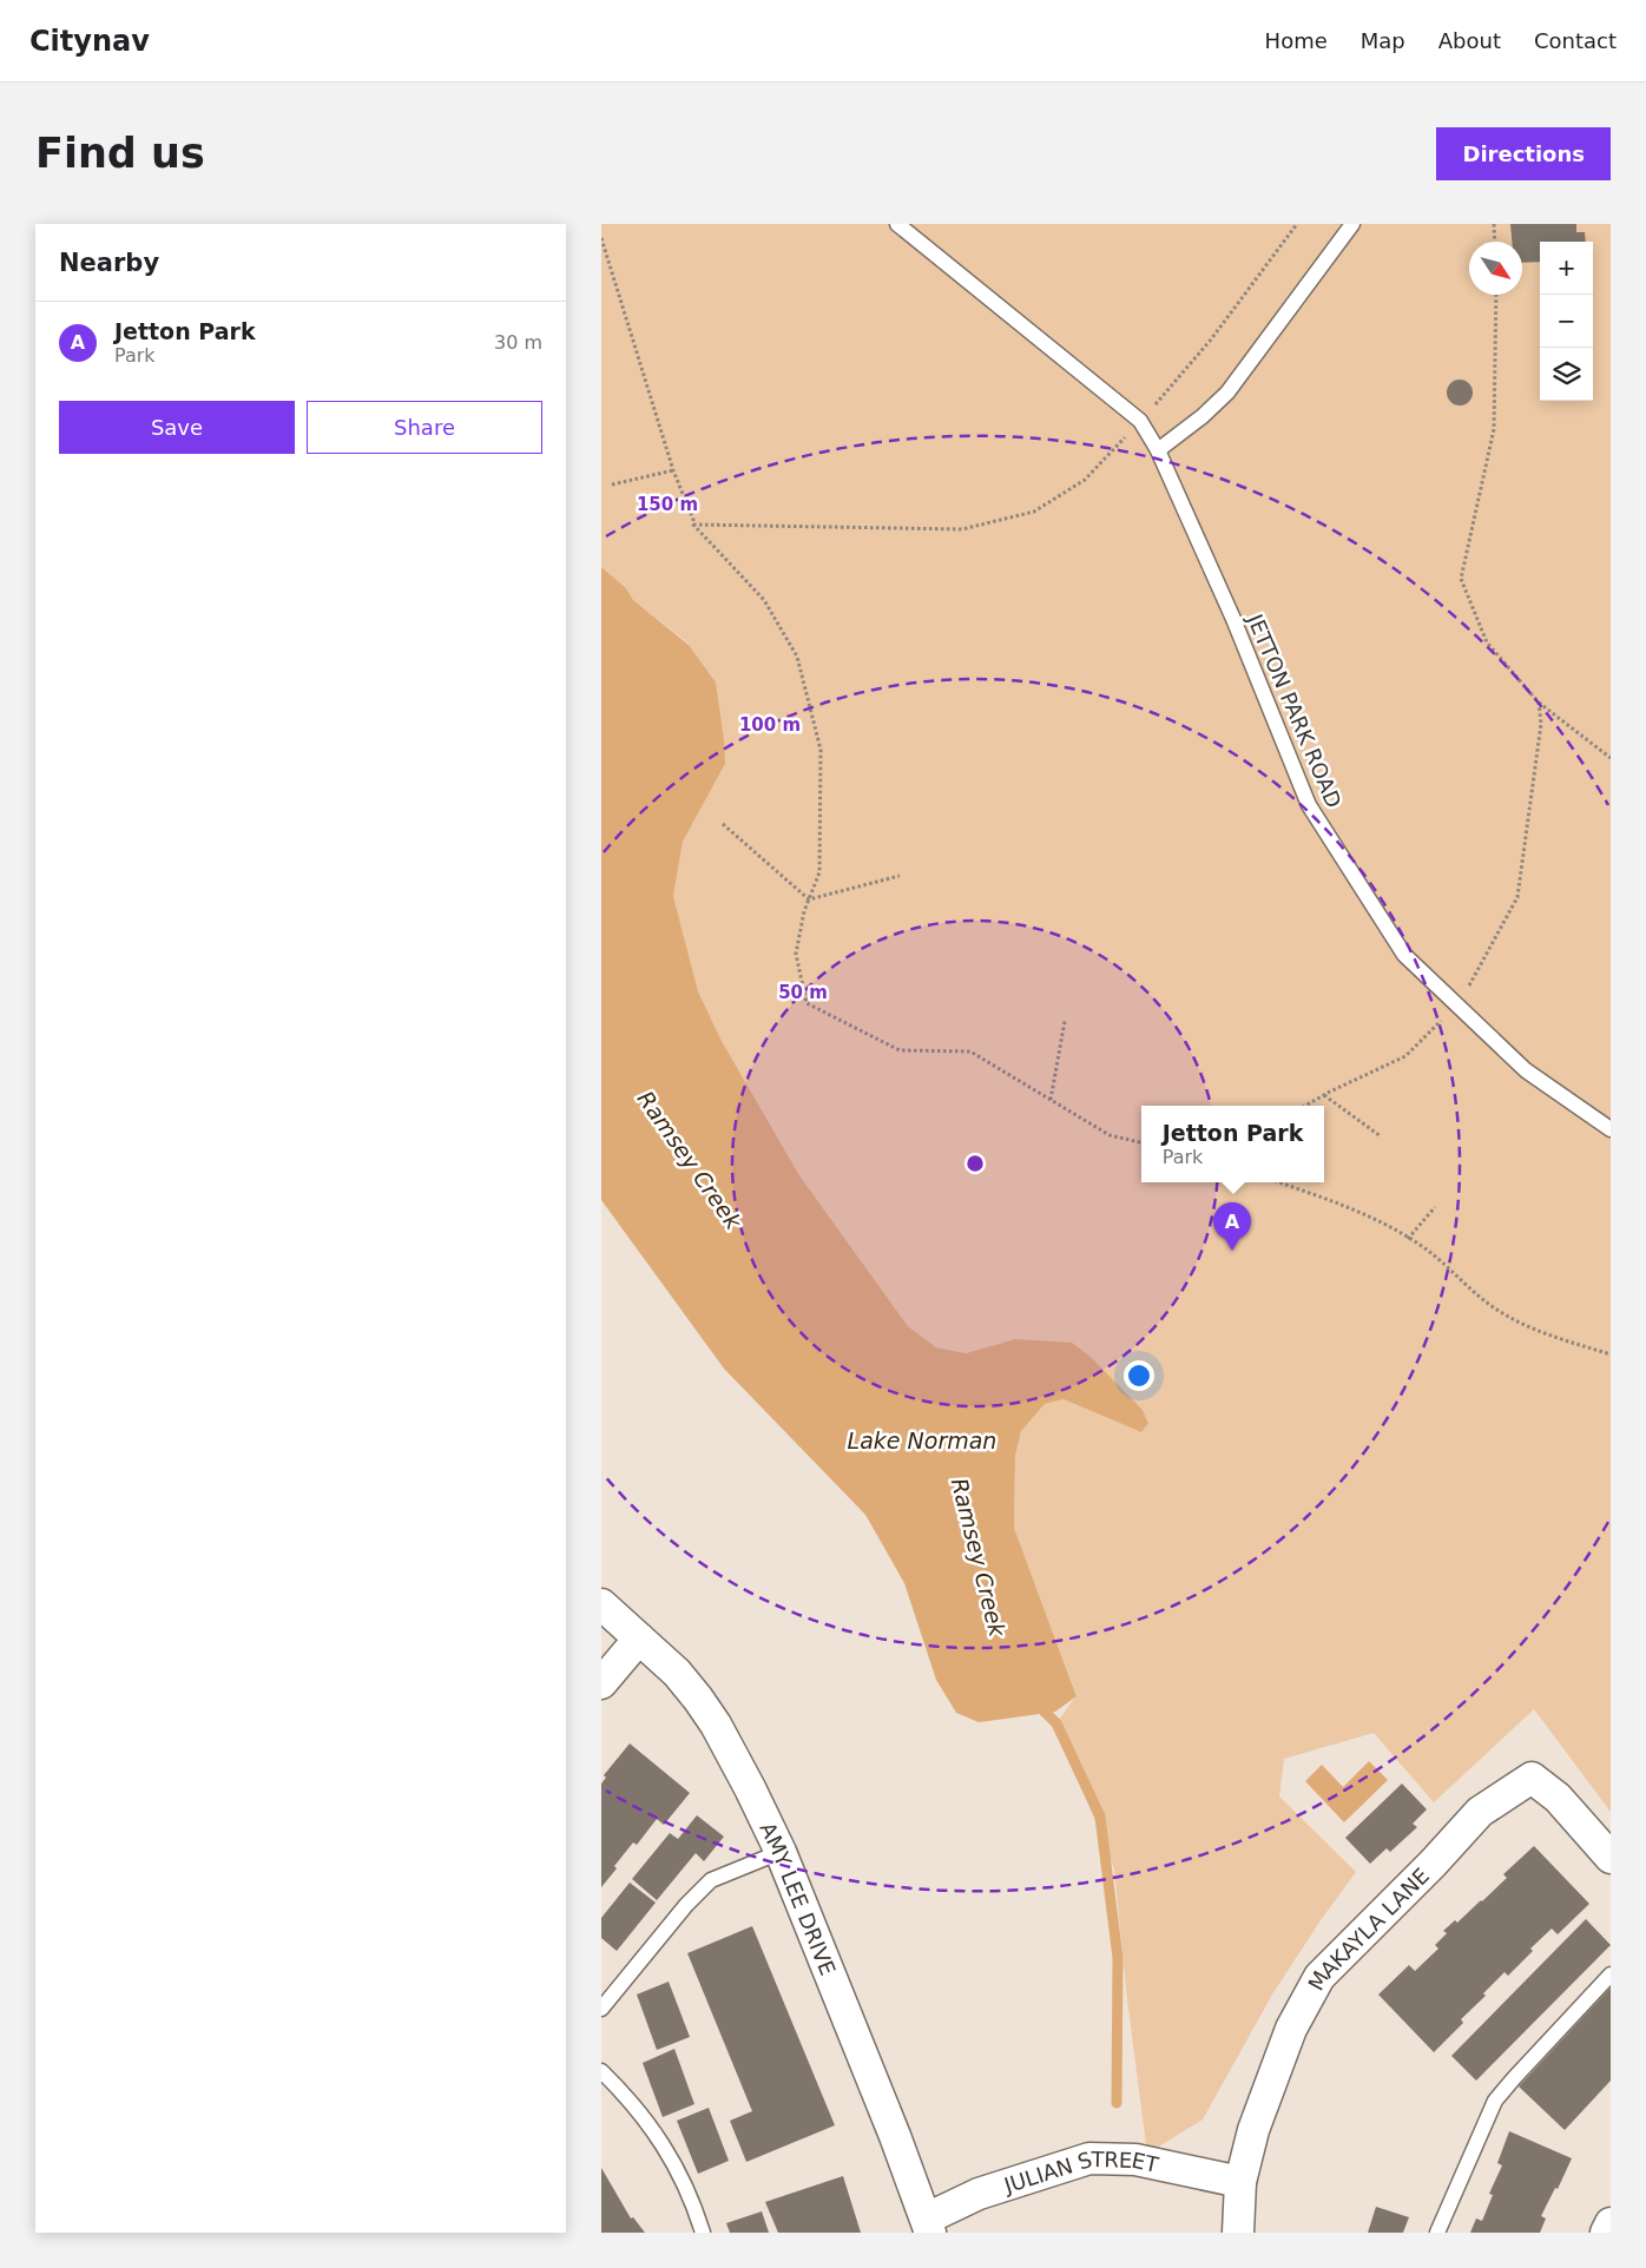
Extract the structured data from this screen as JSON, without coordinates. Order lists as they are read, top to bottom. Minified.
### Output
{"streets":{"street":["AMY LEE DRIVE","MAKAYLA LANE","JULIAN STREET"],"lane":["JETTON PARK ROAD"]},"crossings":[["AMY LEE DRIVE","JULIAN STREET"],["MAKAYLA LANE","JULIAN STREET"]],"water":["Ramsey Creek","Lake Norman"],"north":"bottom right","page":{"header":"Citynav","nav":["Home","Map","About","Contact"],"buttons":["Directions",["Save","Share"]],"title":"Find us","heading":"Nearby","map_buttons":["+","−"],"list":[{"mark":"A","name":"Jetton Park","note":"Park","value":"30 m"}],"popup":["Jetton Park","Park"],"pins":"A"},"rings":["150 m","100 m","50 m"]}
